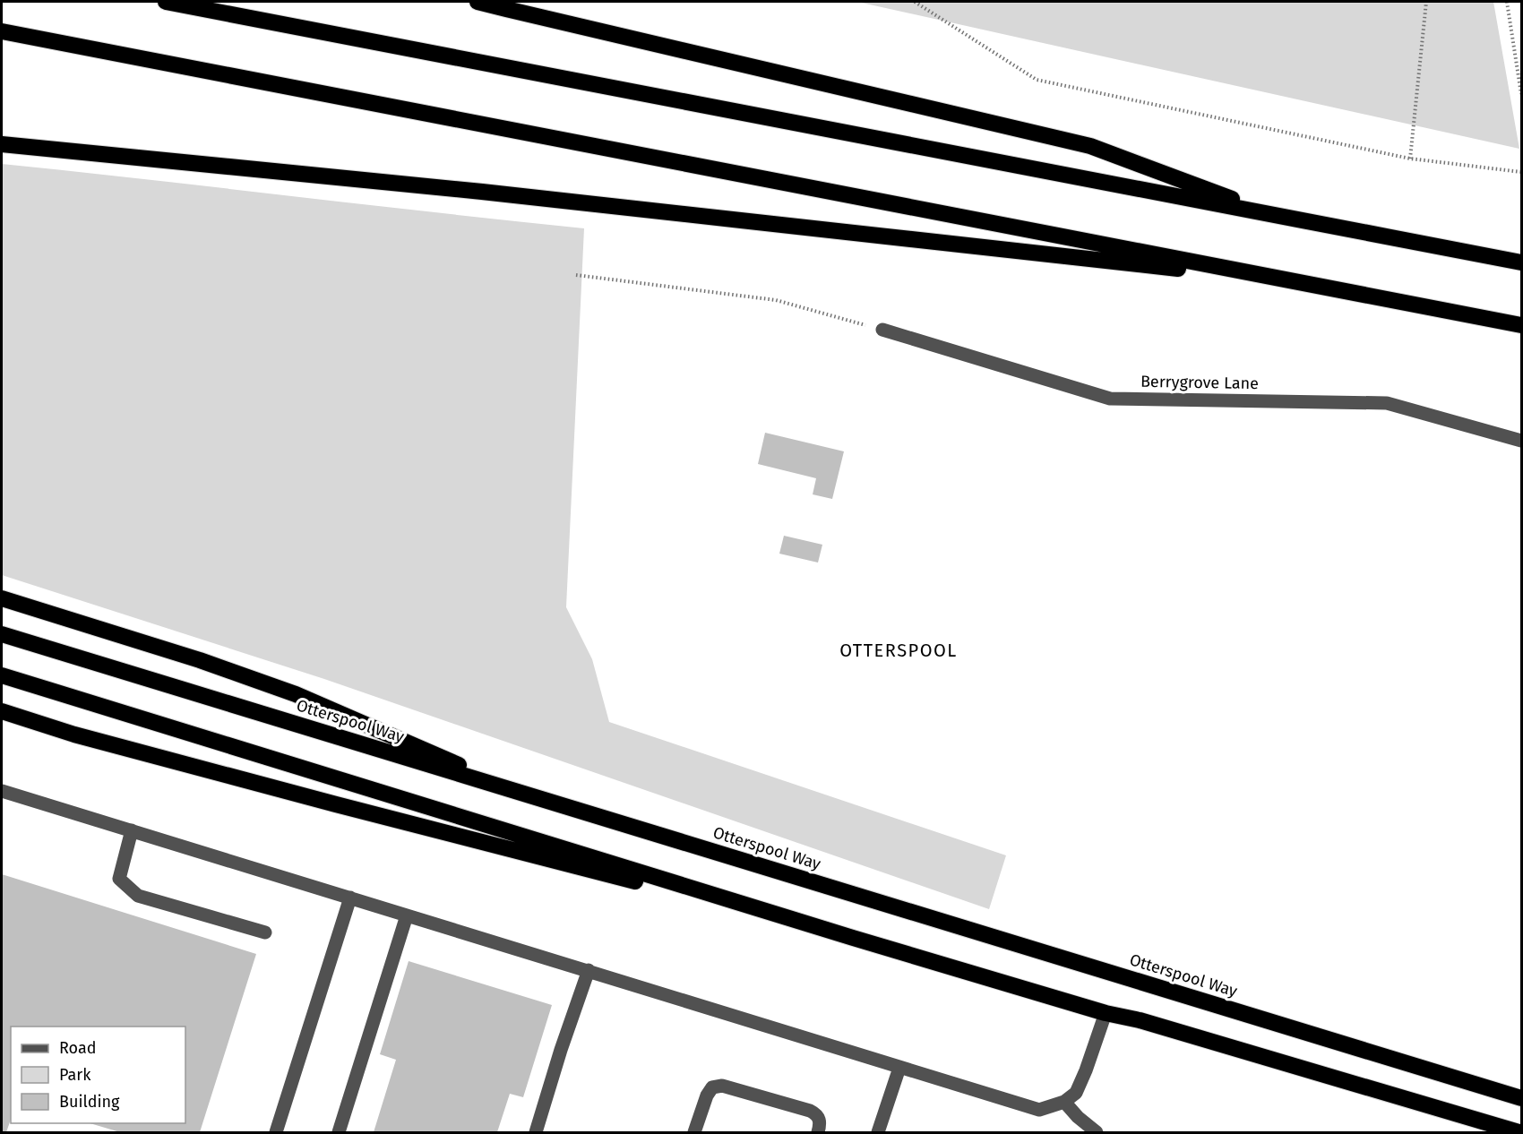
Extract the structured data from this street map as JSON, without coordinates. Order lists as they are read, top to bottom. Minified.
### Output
{"streets":{"highway":["Otterspool Way"],"street":["Berrygrove Lane"]},"districts":["OTTERSPOOL"],"legend":["Road","Park","Building"]}
